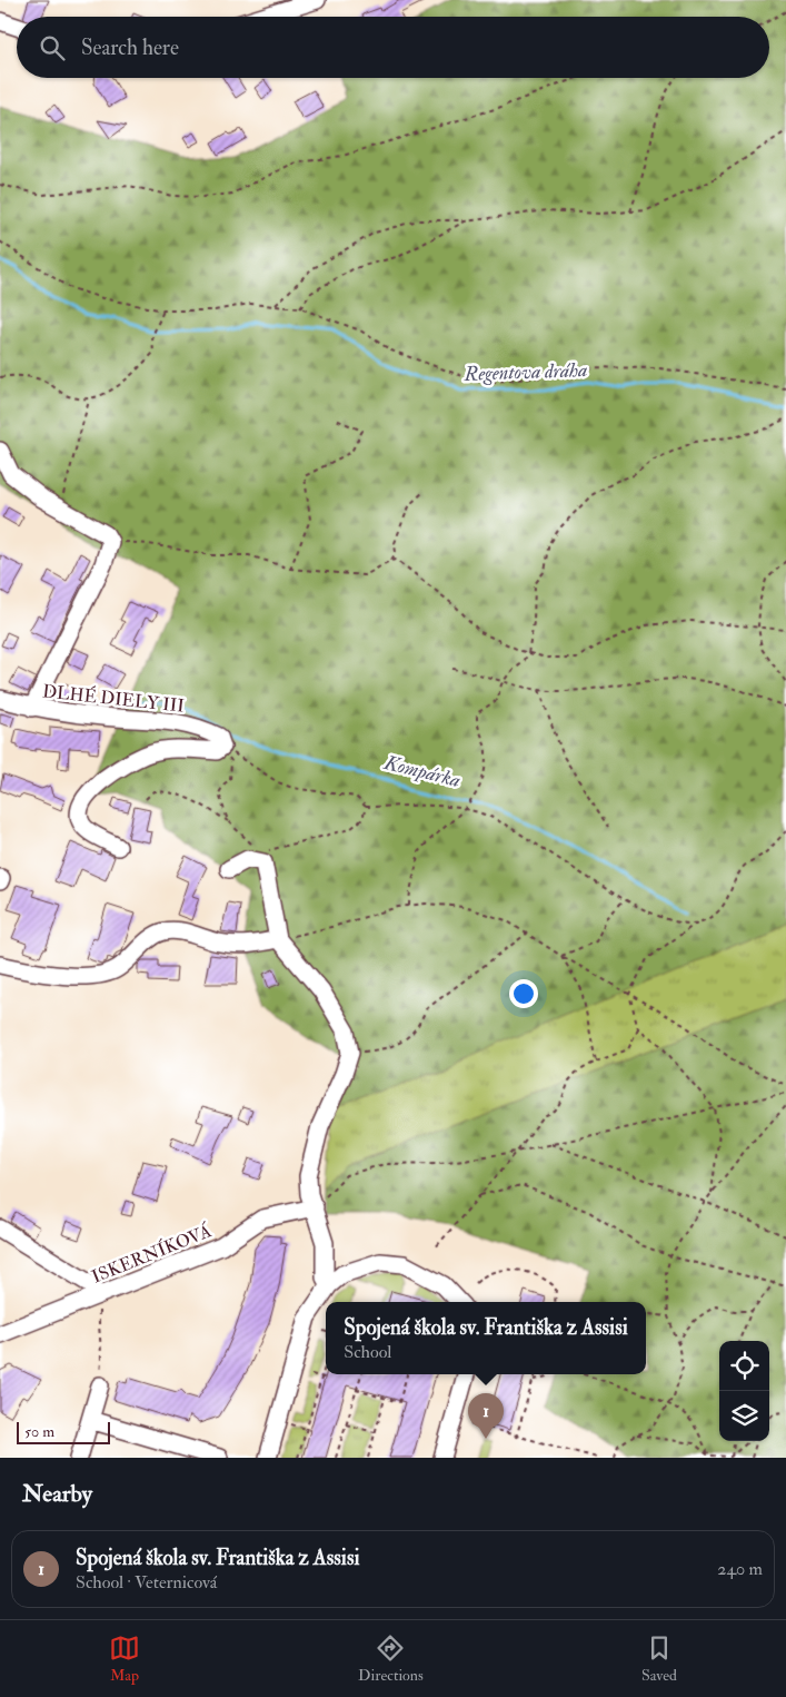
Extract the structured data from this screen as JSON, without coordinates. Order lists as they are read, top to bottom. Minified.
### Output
{"streets":{"street":["DLHÉ DIELY III","ISKERNÍKOVÁ"]},"water":["Regentova dráha","Kompárka"],"scale_bar":"50 m","page":{"search":"Search here","popup":["Spojená škola sv. Františka z Assisi","School"],"pins":"1","scale":"50 m","heading":"Nearby","list":[{"mark":"1","name":"Spojená škola sv. Františka z Assisi","note":"School · Veternicová","value":"240 m"}],"nav":["Map","Directions","Saved"]}}
